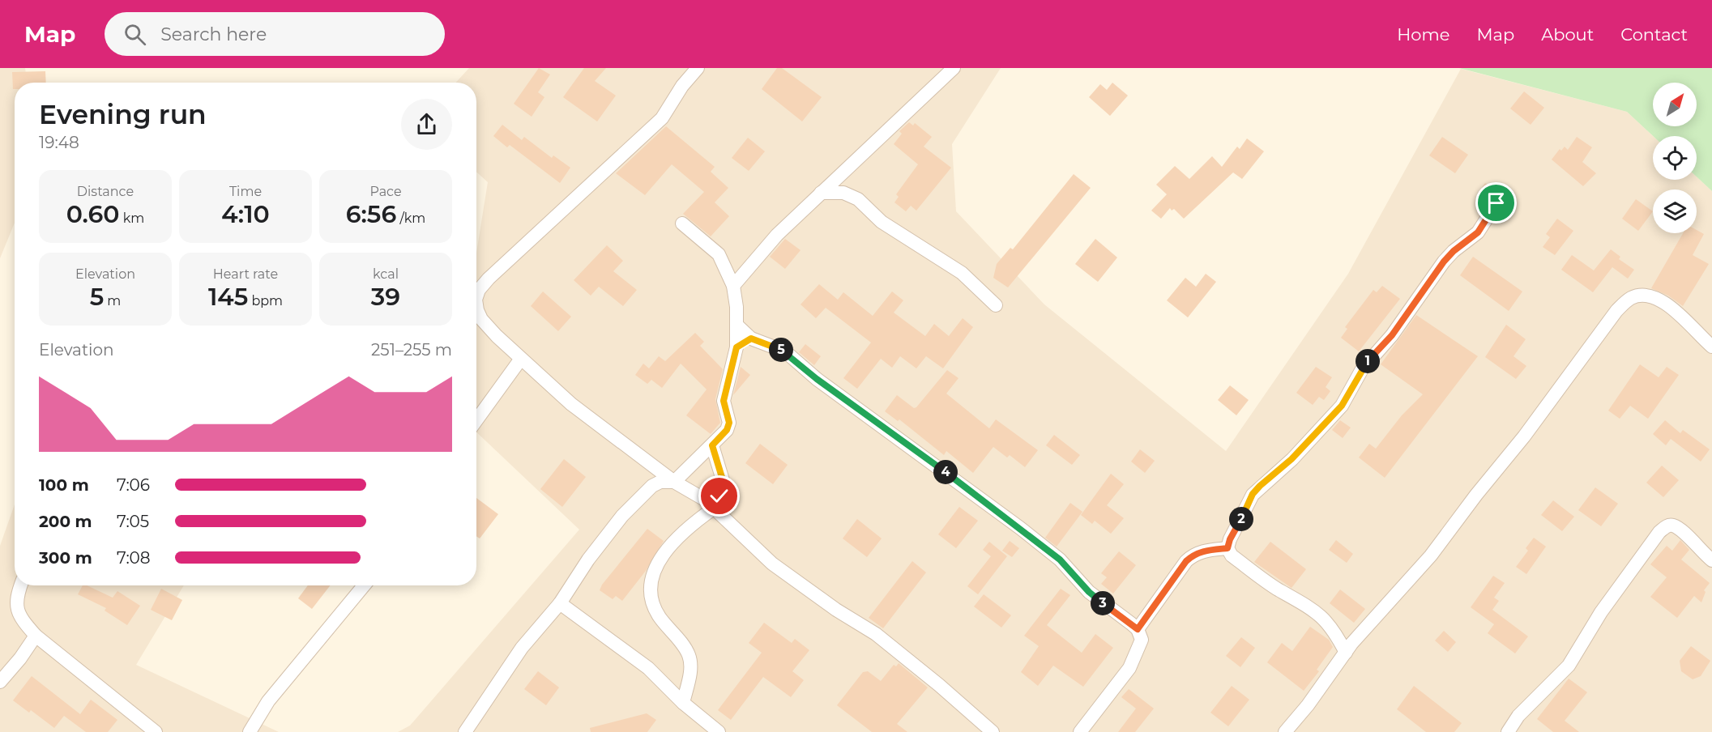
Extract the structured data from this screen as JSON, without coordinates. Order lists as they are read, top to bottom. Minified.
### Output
{"north":"top right","page":{"header":"Map","search":"Search here","nav":["Home","Map","About","Contact"],"heading":["Evening run","19:48"],"stats":[["Distance","0.60 km"],["Time","4:10"],["Pace","6:56 /km"],["Elevation","5 m"],["Heart rate","145 bpm"],["kcal","39"]],"chart":["Elevation","251–255 m"],"pins":["5","1","4","2","3"],"list":[{"name":"100 m","note":"7:06"},{"name":"200 m","note":"7:05"},{"name":"300 m","note":"7:08"}]}}
